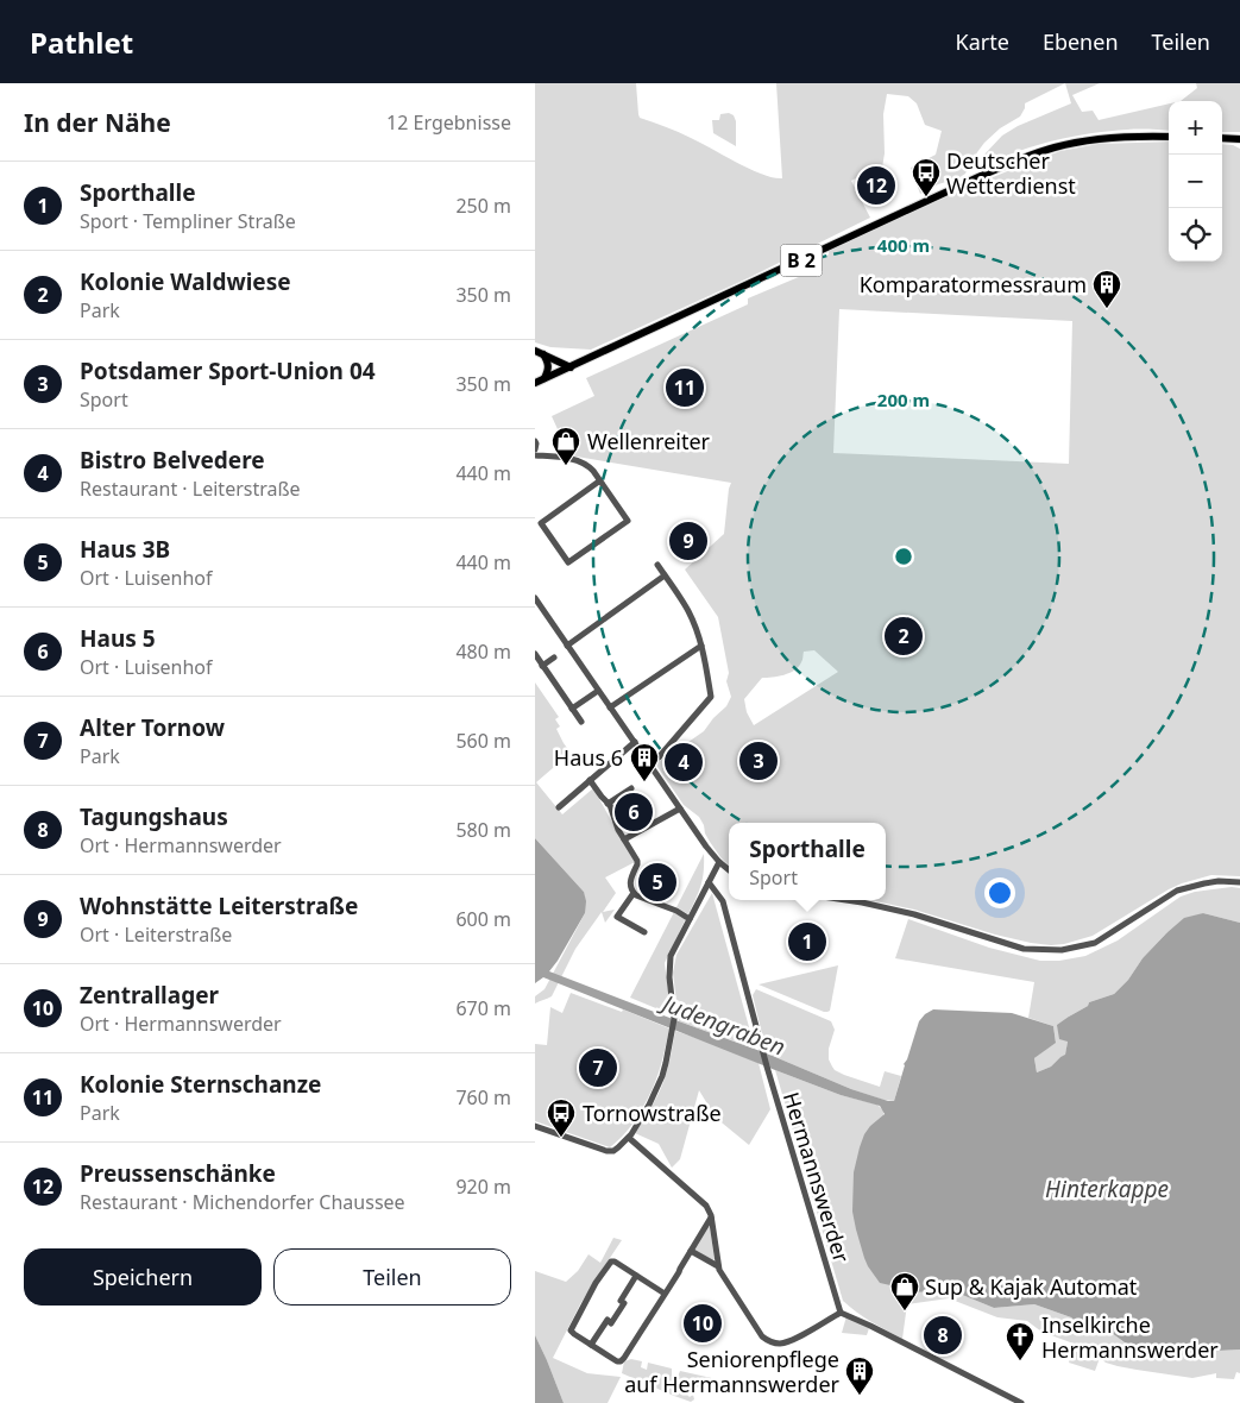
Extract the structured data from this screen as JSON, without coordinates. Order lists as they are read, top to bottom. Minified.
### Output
{"streets":{"main road":["B 2"],"street":["Hermannswerder"]},"water":["Judengraben","Hinterkappe"],"places":{"bus stop":["Deutscher Wetterdienst","Tornowstraße"],"building":["Komparatormessraum","Haus 6","Seniorenpflege auf Hermannswerder"],"shop":["Wellenreiter","Sup & Kajak Automat"],"church":["Inselkirche Hermannswerder"]},"page":{"header":"Pathlet","nav":["Karte","Ebenen","Teilen"],"heading":["In der Nähe","12 Ergebnisse"],"map_buttons":["+","−"],"list":[{"mark":"1","name":"Sporthalle","note":"Sport · Templiner Straße","value":"250 m"},{"mark":"2","name":"Kolonie Waldwiese","note":"Park","value":"350 m"},{"mark":"3","name":"Potsdamer Sport-Union 04","note":"Sport","value":"350 m"},{"mark":"4","name":"Bistro Belvedere","note":"Restaurant · Leiterstraße","value":"440 m"},{"mark":"5","name":"Haus 3B","note":"Ort · Luisenhof","value":"440 m"},{"mark":"6","name":"Haus 5","note":"Ort · Luisenhof","value":"480 m"},{"mark":"7","name":"Alter Tornow","note":"Park","value":"560 m"},{"mark":"8","name":"Tagungshaus","note":"Ort · Hermannswerder","value":"580 m"},{"mark":"9","name":"Wohnstätte Leiterstraße","note":"Ort · Leiterstraße","value":"600 m"},{"mark":"10","name":"Zentrallager","note":"Ort · Hermannswerder","value":"670 m"},{"mark":"11","name":"Kolonie Sternschanze","note":"Park","value":"760 m"},{"mark":"12","name":"Preussenschänke","note":"Restaurant · Michendorfer Chaussee","value":"920 m"}],"pins":["12","11","9","2","3","4","6","5","1","7","10","8"],"popup":["Sporthalle","Sport"],"buttons":["Speichern","Teilen"]},"rings":["400 m","200 m"]}
